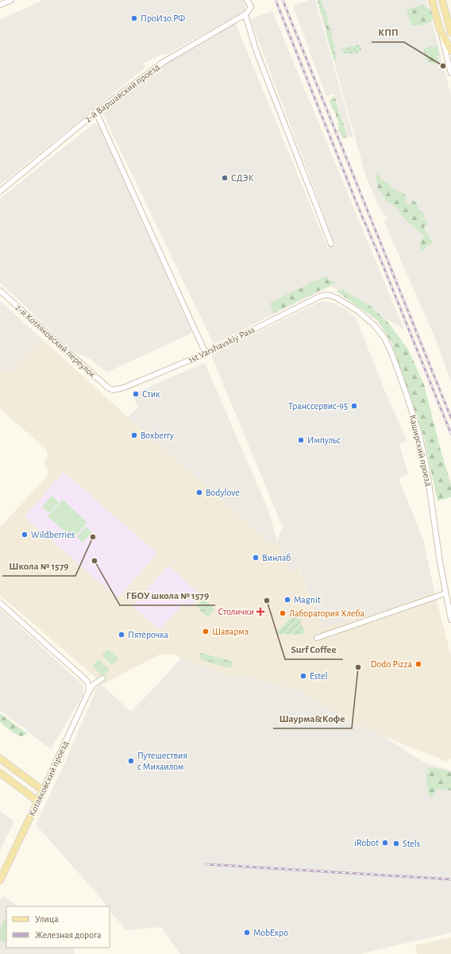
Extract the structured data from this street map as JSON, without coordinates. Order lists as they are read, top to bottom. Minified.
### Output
{"streets":{"main road":["Котляковский проезд"],"street":["2-й Варшавский проезд","2-й Котляковский переулок","1st Varshavskiy Pass","Каширский проезд"]},"crossings":[["2-й Котляковский переулок","1st Varshavskiy Pass"],["1st Varshavskiy Pass","Каширский проезд"]],"places":{"other":["ПроИзо.РФ","КПП","СДЭК","Стик","Транссервис-95","Boxberry","Импульс","Bodylove","Wildberries","Школа № 1579","Винлаб","ГБОУ школа № 1579","Magnit","Surf Coffee","Лаборатория Хлеба","Шавармэ","Пятёрочка","Dodo Pizza","Шаурма&Кофе","Estel","Путешествия с Михаилом","iRobot","Stels","MobExpo"],"health":["Столички"]},"legend":["Улица","Железная дорога"]}
